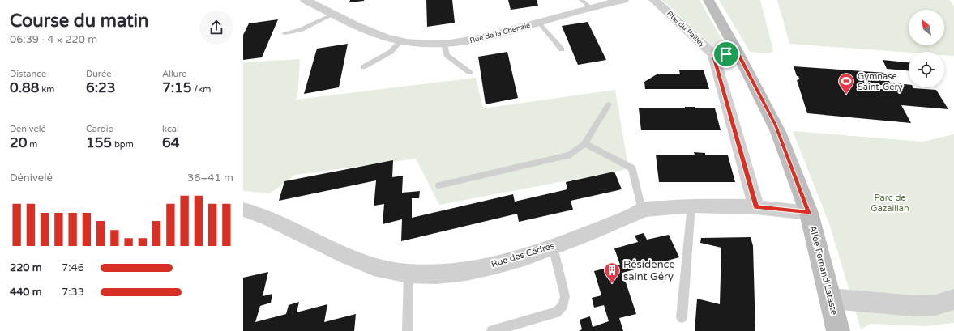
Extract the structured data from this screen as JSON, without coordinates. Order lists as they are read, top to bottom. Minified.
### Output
{"streets":{"street":["Rue du Pailley","Rue de la Chenaie","Rue des Cèdres","Allée Fernand Lataste"]},"crossings":[["Rue du Pailley","Allée Fernand Lataste"],["Rue des Cèdres","Allée Fernand Lataste"]],"parks":["Parc de Gazaillan"],"places":{"sports":["Gymnase Saint-Gery"],"building":["Résidence saint Géry"]},"north":"top left","page":{"heading":["Course du matin","06:39 · 4 × 220 m"],"stats":[["Distance","0.88 km"],["Durée","6:23"],["Allure","7:15 /km"],["Dénivelé","20 m"],["Cardio","155 bpm"],["kcal","64"]],"chart":["Dénivelé","36–41 m"],"list":[{"name":"220 m","note":"7:46"},{"name":"440 m","note":"7:33"}]}}
